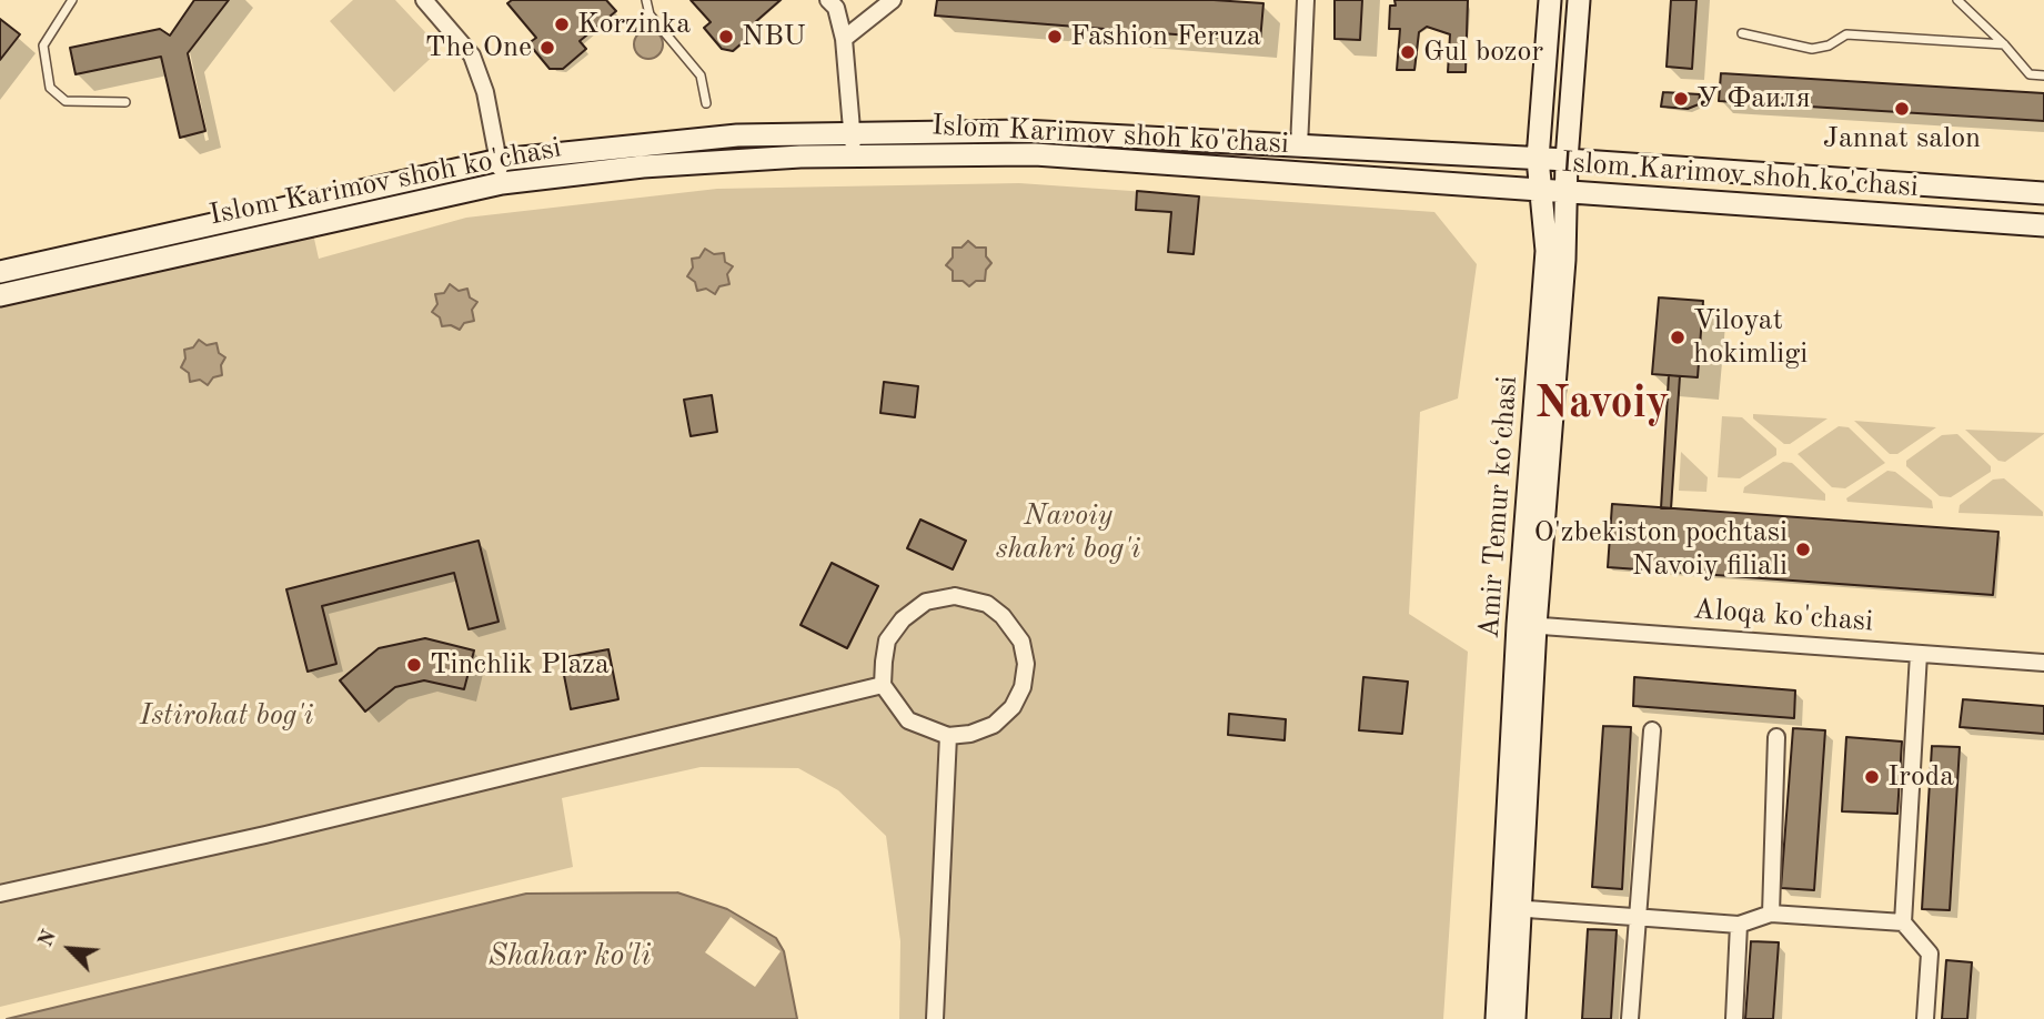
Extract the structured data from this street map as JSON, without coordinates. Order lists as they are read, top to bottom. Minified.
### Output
{"streets":{"main road":["Islom Karimov shoh ko'chasi","Amir Temur ko‘chasi"],"street":["Aloqa ko'chasi"]},"crossings":[["Islom Karimov shoh ko'chasi","Amir Temur ko‘chasi"],["Amir Temur ko‘chasi","Aloqa ko'chasi"]],"districts":["Navoiy"],"water":["Shahar ko'li"],"parks":["Navoiy shahri bog'i","Istirohat bog'i"],"places":["Korzinka","NBU","Fashion Feruza","The One","Gul bozor","У Фаиля","Jannat salon","Viloyat hokimligi","O'zbekiston pochtasi Navoiy filiali","Tinchlik Plaza","Iroda"],"north":"top left"}
